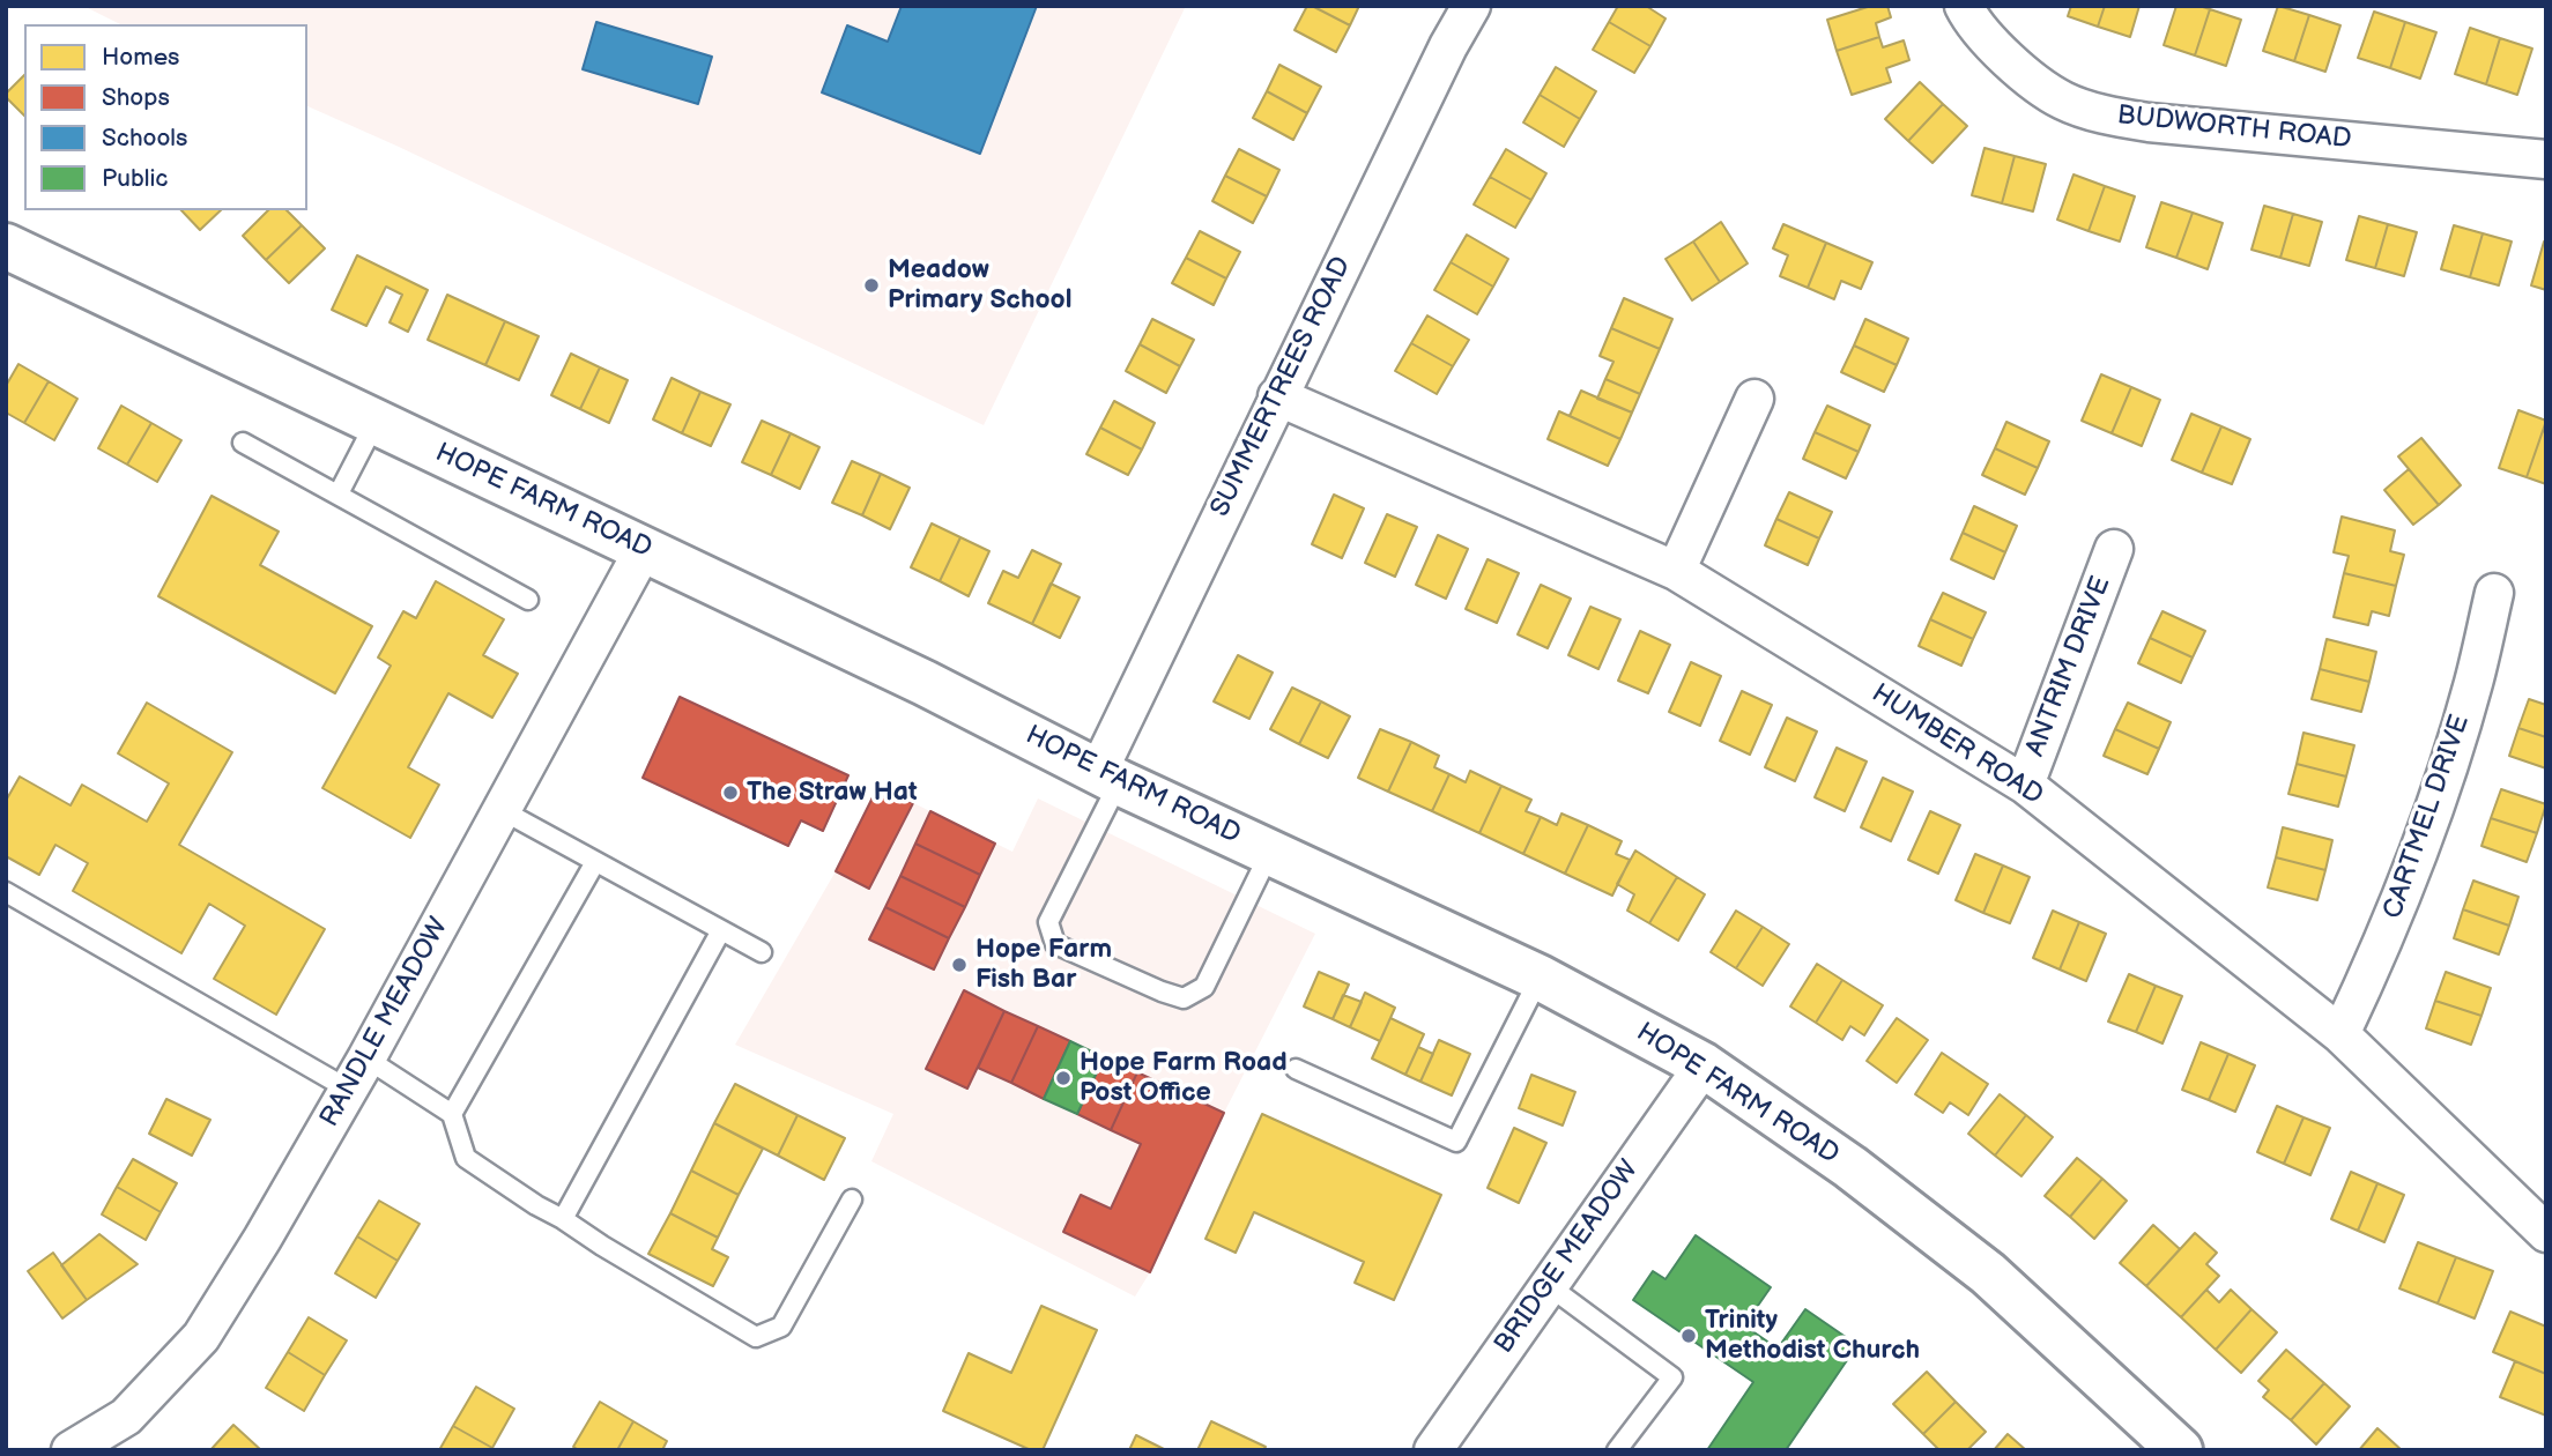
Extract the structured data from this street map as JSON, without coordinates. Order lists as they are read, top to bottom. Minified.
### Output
{"streets":{"street":["BUDWORTH ROAD","SUMMERTREES ROAD","HOPE FARM ROAD","ANTRIM DRIVE","HUMBER ROAD","CARTMEL DRIVE","RANDLE MEADOW","BRIDGE MEADOW"]},"crossings":[["SUMMERTREES ROAD","HOPE FARM ROAD"],["SUMMERTREES ROAD","HUMBER ROAD"],["HOPE FARM ROAD","RANDLE MEADOW"],["HOPE FARM ROAD","BRIDGE MEADOW"],["ANTRIM DRIVE","HUMBER ROAD"],["HUMBER ROAD","CARTMEL DRIVE"]],"places":["Meadow Primary School","The Straw Hat","Hope Farm Fish Bar","Hope Farm Road Post Office","Trinity Methodist Church"],"legend":["Homes","Shops","Schools","Public"]}
